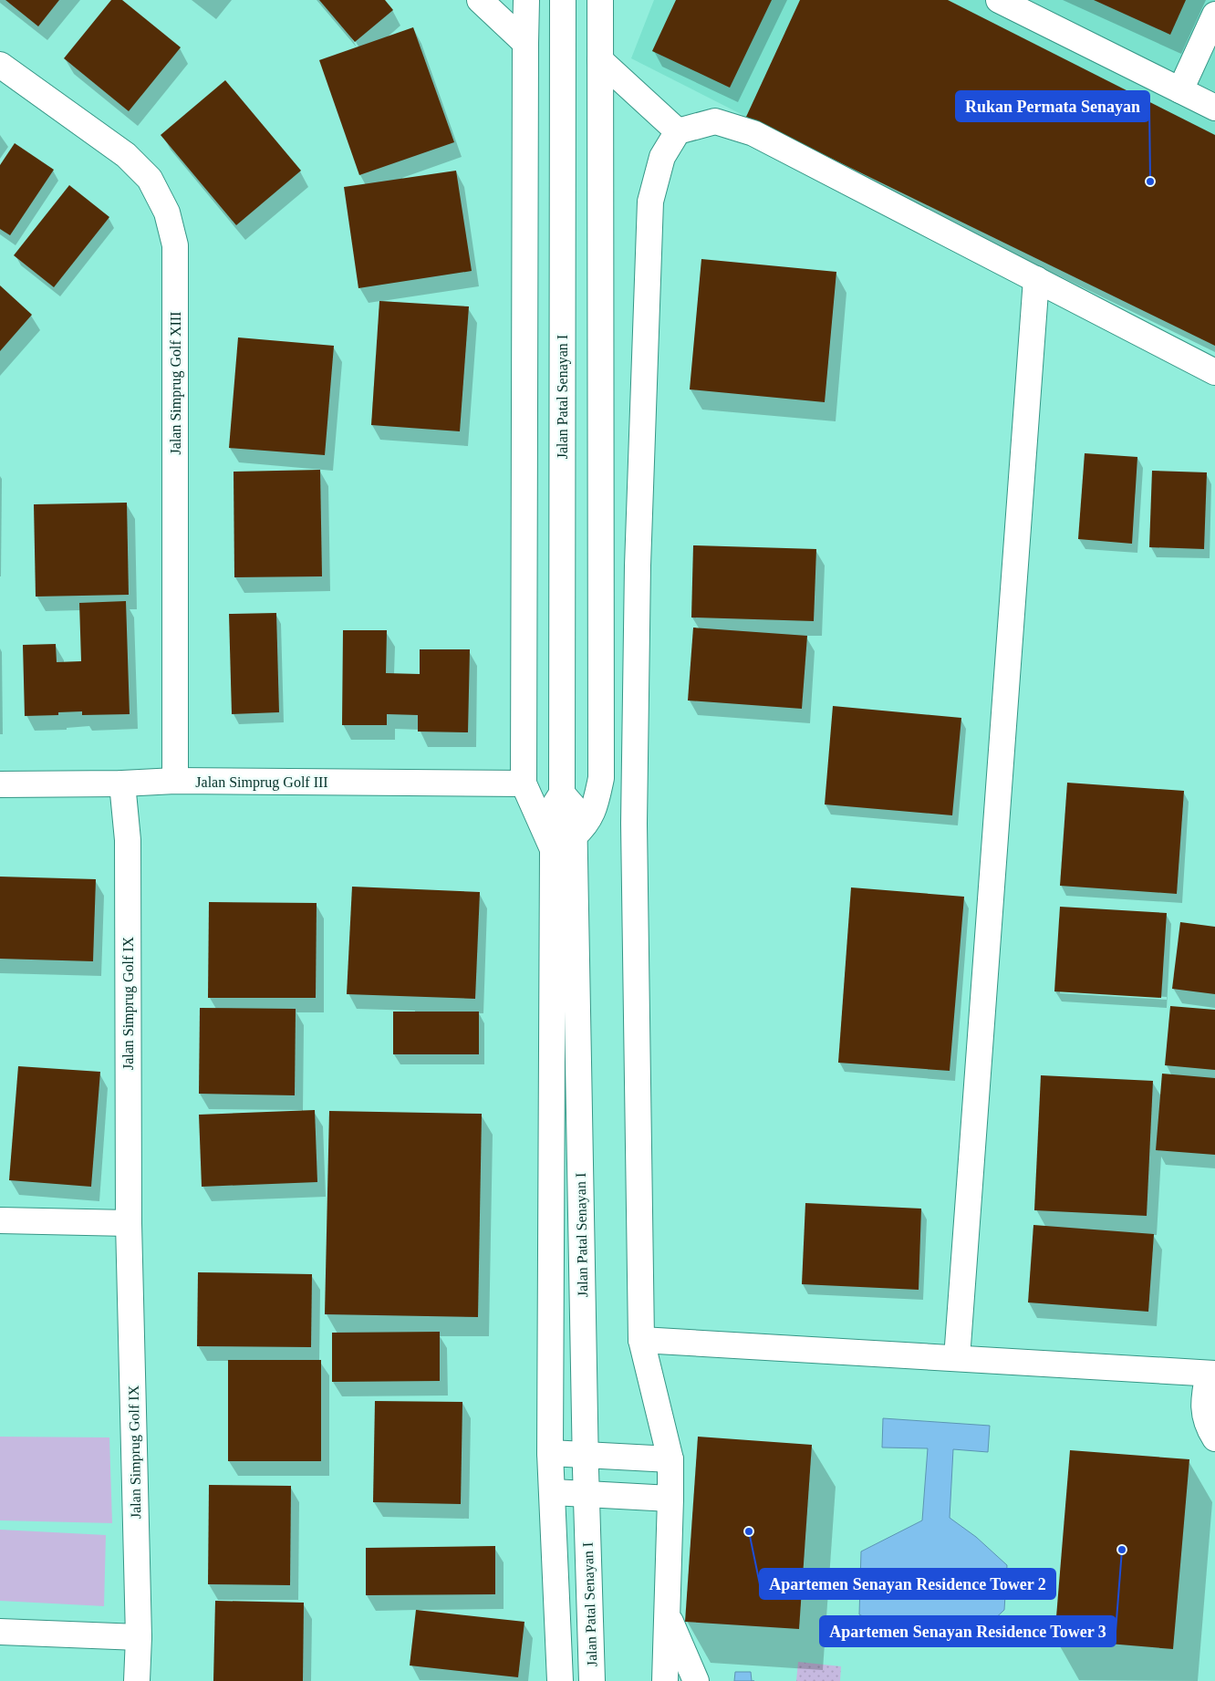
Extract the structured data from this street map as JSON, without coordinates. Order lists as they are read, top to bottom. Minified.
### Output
{"streets":{"main road":["Jalan Simprug Golf XIII","Jalan Patal Senayan I","Jalan Simprug Golf III","Jalan Simprug Golf IX"]},"crossings":[["Jalan Simprug Golf XIII","Jalan Simprug Golf III"],["Jalan Simprug Golf III","Jalan Simprug Golf IX"]],"places":["Rukan Permata Senayan","Apartemen Senayan Residence Tower 2","Apartemen Senayan Residence Tower 3"]}
